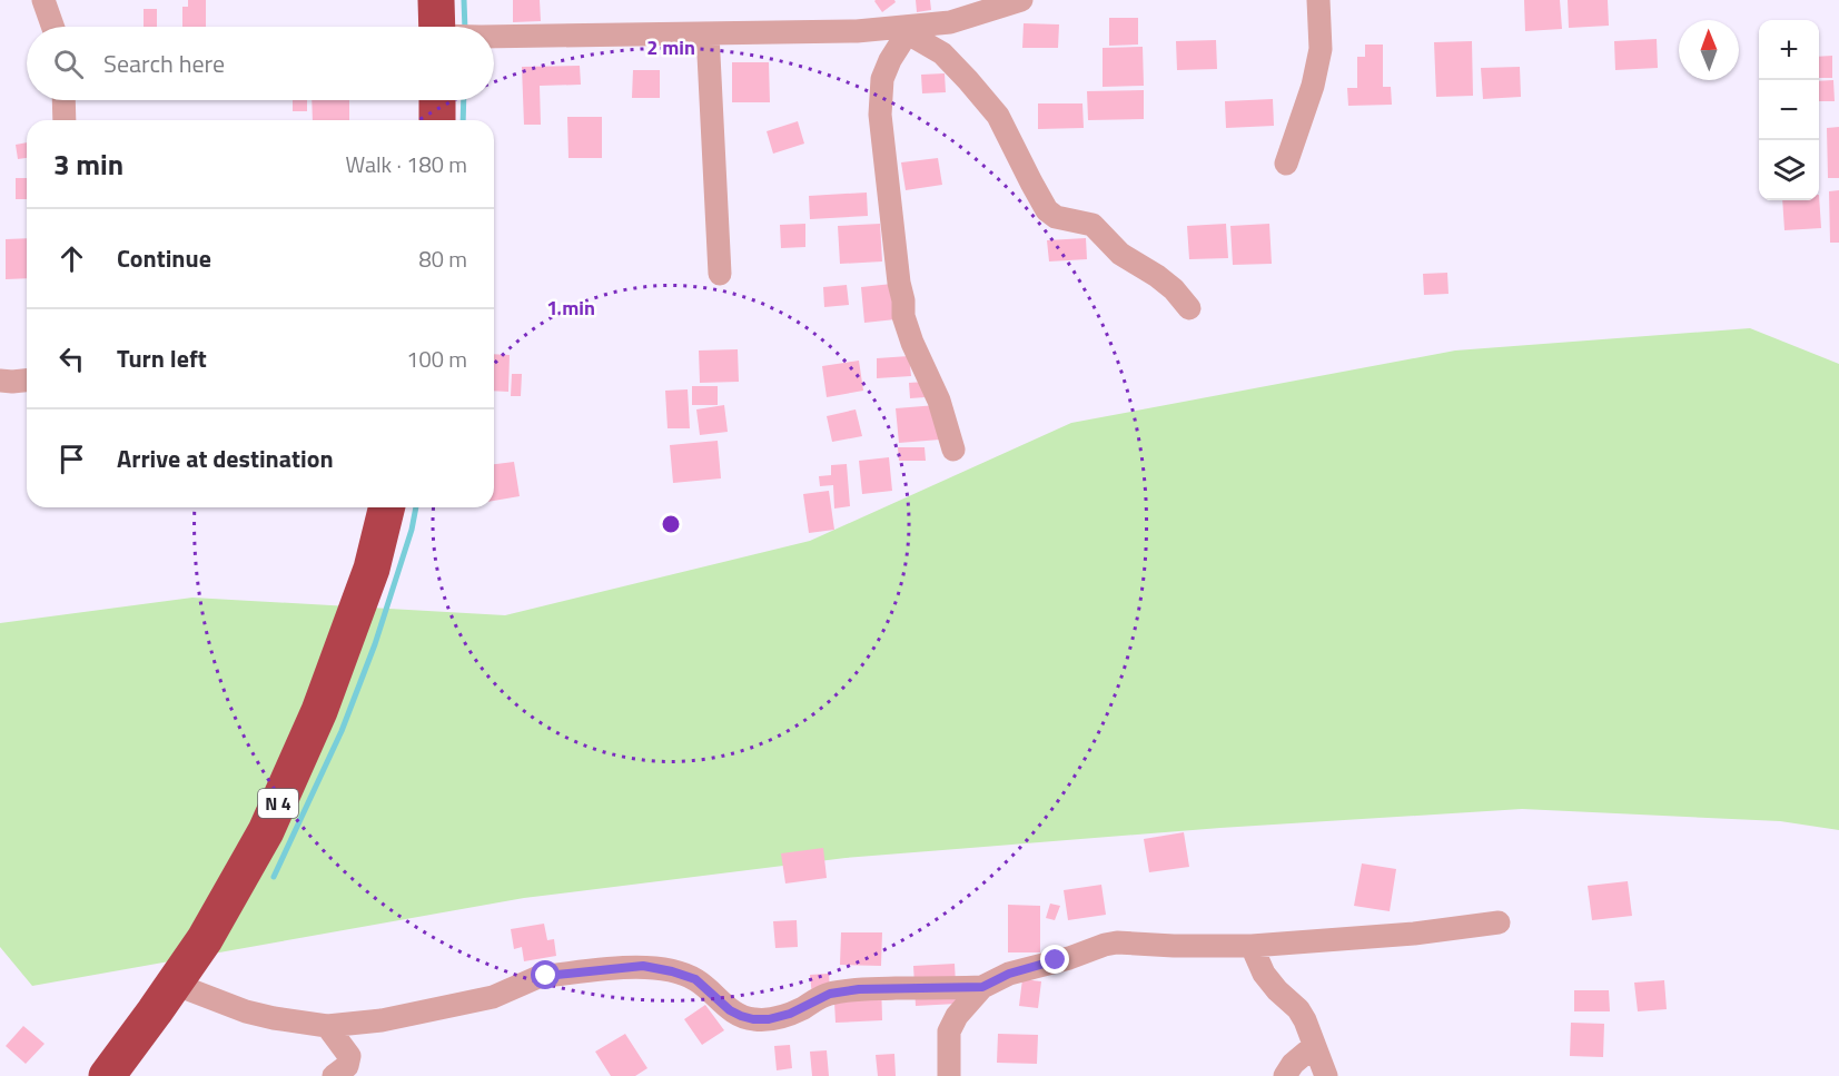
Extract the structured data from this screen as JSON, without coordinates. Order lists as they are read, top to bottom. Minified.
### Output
{"streets":{"highway":["N 4"]},"north":"top","page":{"map_buttons":["+","−"],"search":"Search here","heading":["3 min","Walk · 180 m"],"list":[["Continue","80 m"],["Turn left","100 m"],"Arrive at destination"]},"rings":["2 min","1 min"]}
